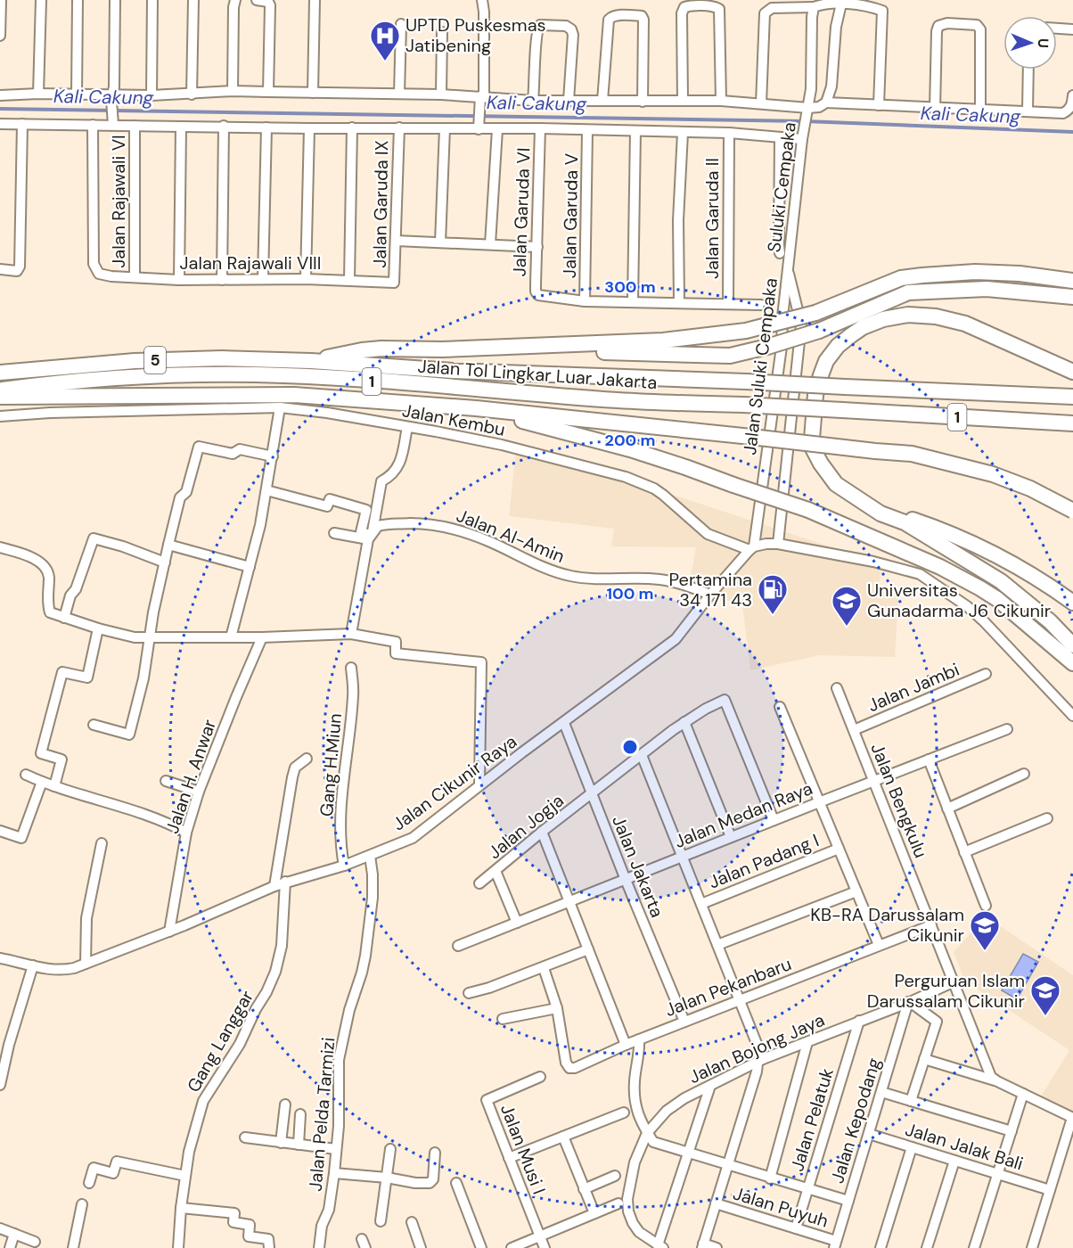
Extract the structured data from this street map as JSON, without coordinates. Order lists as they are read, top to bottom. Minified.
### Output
{"streets":{"highway":["5","Jalan Tol Lingkar Luar Jakarta","1"],"street":["Suluki Cempaka","Jalan Rajawali VI","Jalan Garuda IX","Jalan Garuda VI","Jalan Garuda V","Jalan Garuda II","Jalan Rajawali VIII","Jalan Suluki Cempaka","Jalan Kembu","Jalan Al-Amin","Jalan Jambi","Gang H.Miun","Jalan H. Anwar","Jalan Cikunir Raya","Jalan Bengkulu","Jalan Medan Raya","Jalan Jogja","Jalan Padang I","Jalan Jakarta","Jalan Pekanbaru","Gang Langgar","Jalan Bojong Jaya","Jalan Pelda Tarmizi","Jalan Pelatuk","Jalan Kepodang","Jalan Jalak Bali","Jalan Musi I","Jalan Puyuh"]},"crossings":[["Suluki Cempaka","Jalan Suluki Cempaka"],["Jalan Rajawali VI","Jalan Rajawali VIII"],["Jalan Garuda IX","Jalan Rajawali VIII"],["Jalan Garuda VI","Jalan Garuda V"],["Jalan Suluki Cempaka","Jalan Kembu"],["Jalan Suluki Cempaka","Jalan Cikunir Raya"],["Jalan Kembu","Jalan Cikunir Raya"],["Jalan Al-Amin","Jalan Cikunir Raya"],["Jalan Jambi","Jalan Bengkulu"],["Gang H.Miun","Jalan Cikunir Raya"],["Jalan H. Anwar","Jalan Cikunir Raya"],["Jalan Cikunir Raya","Jalan Jakarta"],["Jalan Cikunir Raya","Gang Langgar"],["Jalan Cikunir Raya","Jalan Pelda Tarmizi"],["Jalan Bengkulu","Jalan Medan Raya"],["Jalan Bengkulu","Jalan Pekanbaru"],["Jalan Bengkulu","Jalan Bojong Jaya"],["Jalan Medan Raya","Jalan Jogja"],["Jalan Medan Raya","Jalan Jakarta"],["Jalan Jogja","Jalan Jakarta"],["Jalan Jakarta","Jalan Pekanbaru"],["Jalan Bojong Jaya","Jalan Pelatuk"],["Jalan Bojong Jaya","Jalan Kepodang"],["Jalan Pelatuk","Jalan Puyuh"],["Jalan Kepodang","Jalan Jalak Bali"],["Jalan Kepodang","Jalan Puyuh"]],"water":["Kali Cakung"],"places":{"hospital":["UPTD Puskesmas Jatibening"],"fuel station":["Pertamina 34 171 43"],"school or university":["Universitas Gunadarma J6 Cikunir","KB-RA Darussalam Cikunir","Perguruan Islam Darussalam Cikunir"]},"north":"right","rings":["300 m","200 m","100 m"]}
